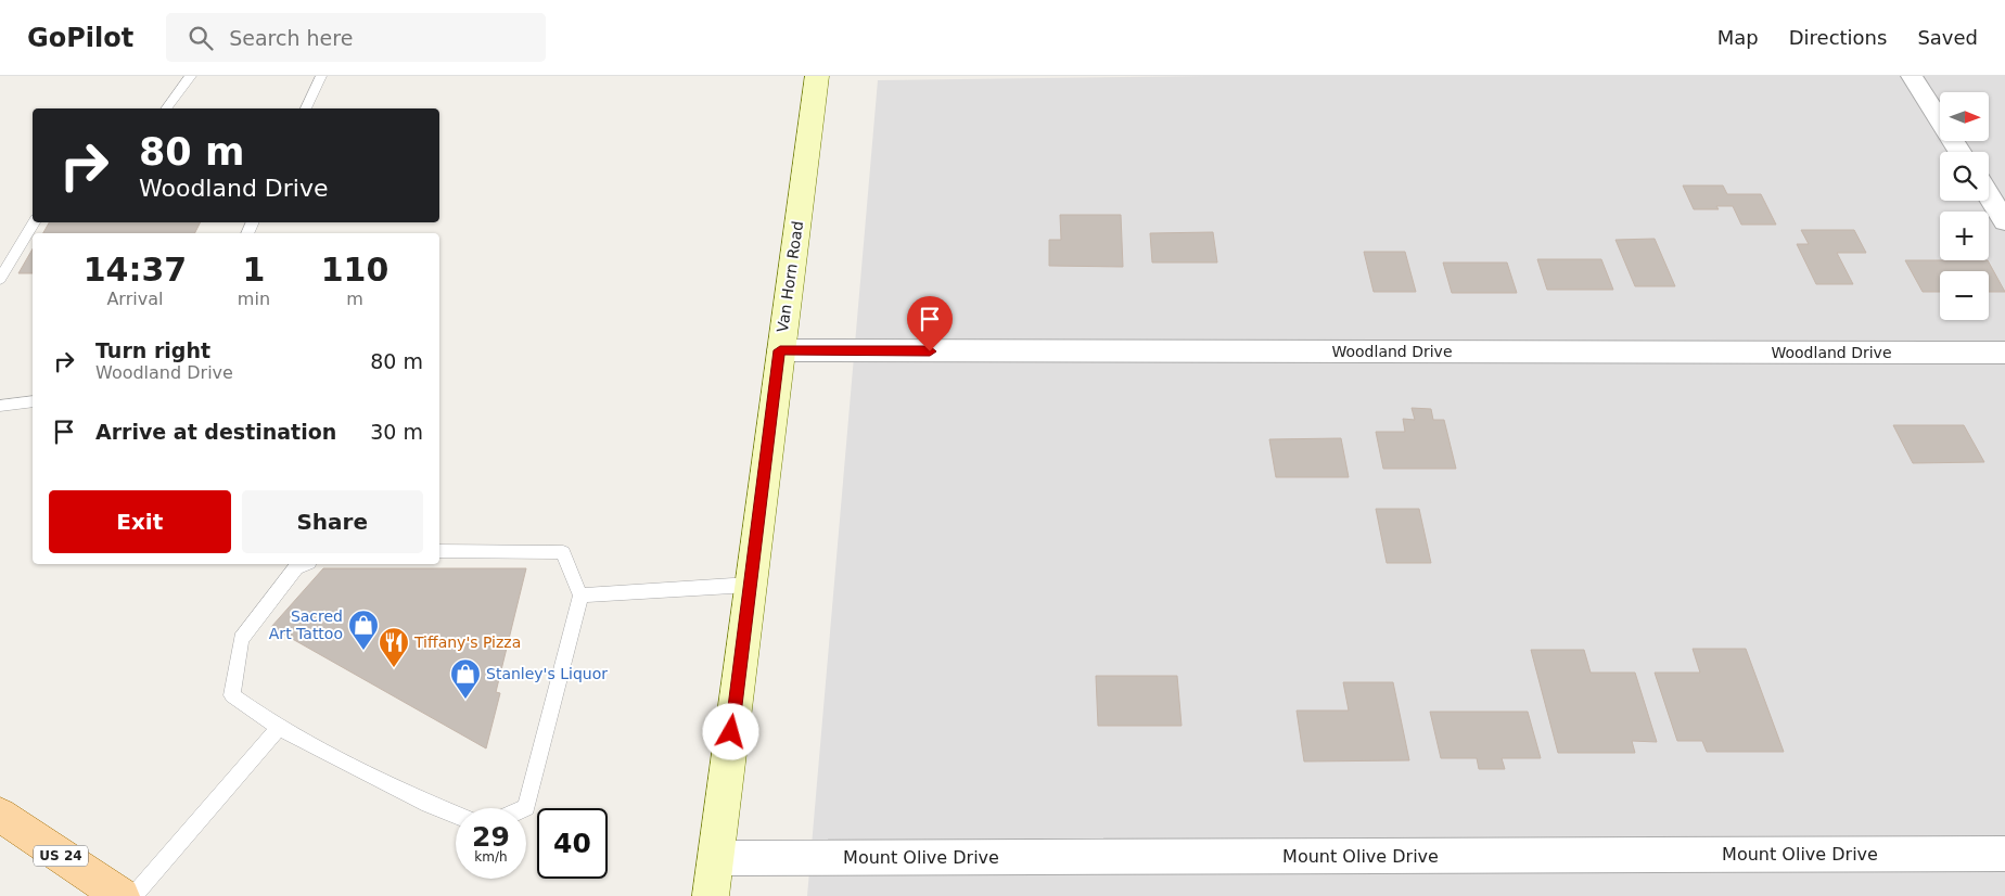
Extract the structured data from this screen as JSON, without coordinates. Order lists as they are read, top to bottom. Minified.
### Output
{"streets":{"main road":["US 24"],"street":["Van Horn Road","Woodland Drive","Mount Olive Drive"]},"crossings":[["Van Horn Road","Woodland Drive"],["Van Horn Road","Mount Olive Drive"]],"places":{"shop":["Sacred Art Tattoo","Stanley's Liquor"],"restaurant":["Tiffany's Pizza"]},"north":"right","page":{"header":"GoPilot","search":"Search here","nav":["Map","Directions","Saved"],"map_buttons":["+","−"],"turn":["80 m","Woodland Drive"],"eta":["14:37","Arrival","1","min","110","m"],"list":[{"name":"Turn right","note":"Woodland Drive","value":"80 m"},{"name":"Arrive at destination","value":"30 m"}],"buttons":["Exit","Share"],"speed":"29 km/h","limit":"40"}}
